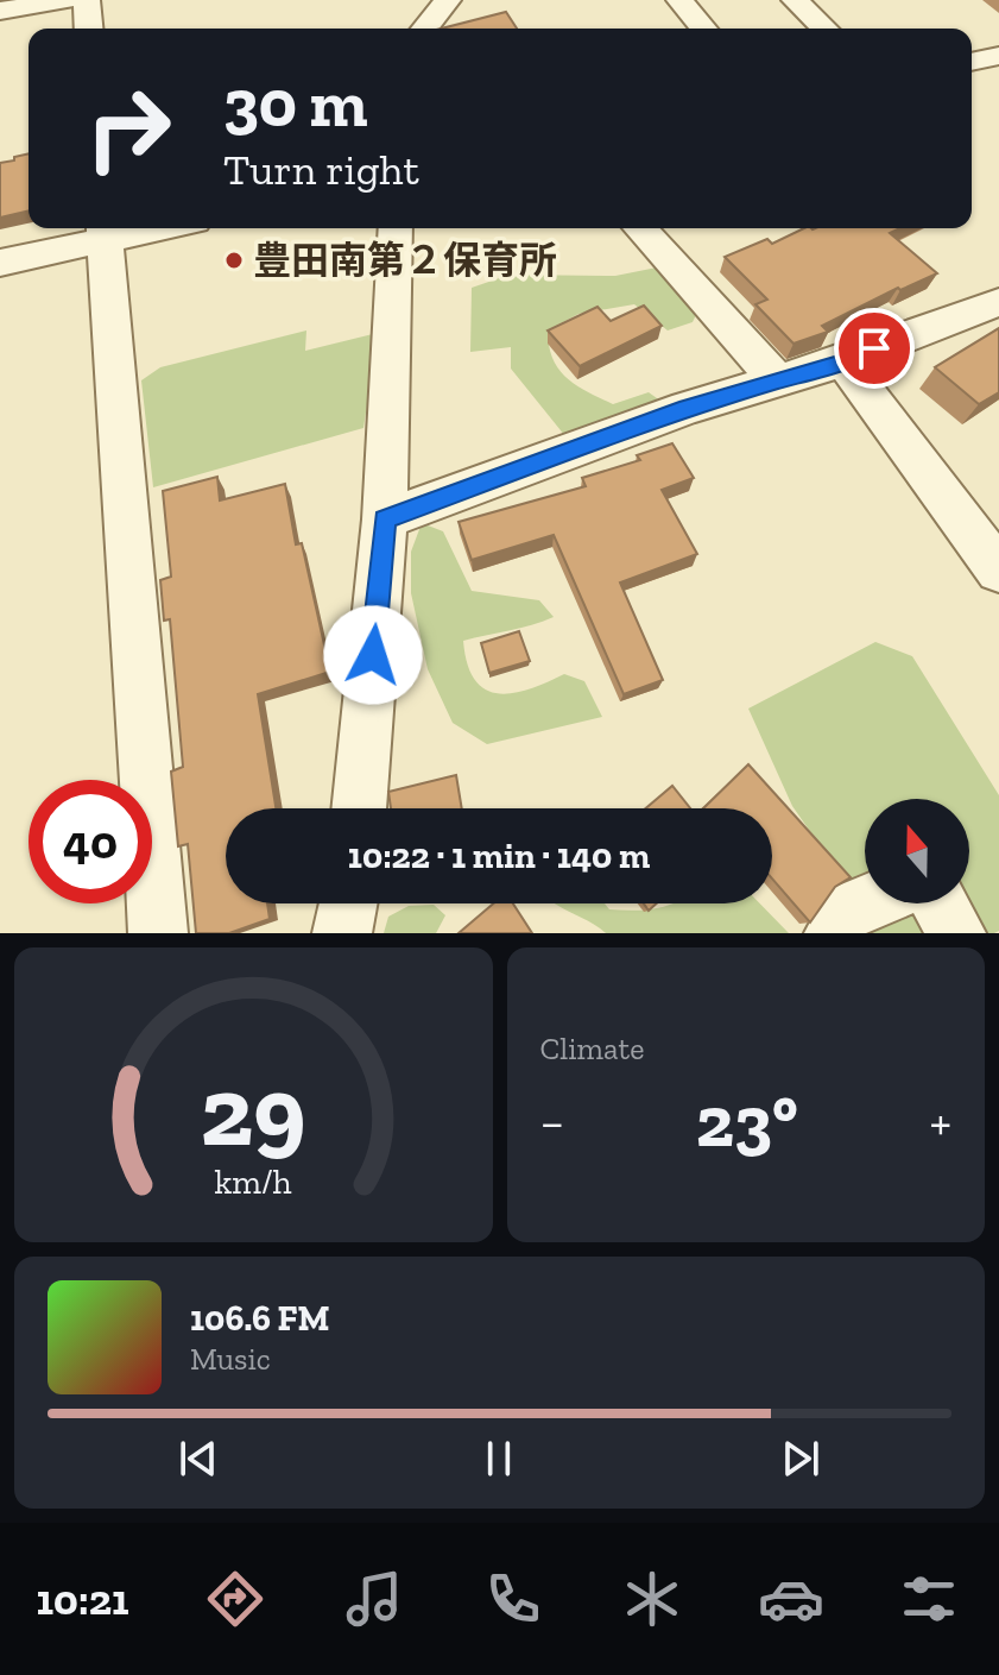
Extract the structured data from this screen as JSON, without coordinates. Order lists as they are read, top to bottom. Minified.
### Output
{"places":["豊田南第２保育所"],"north":"top","page":{"turn":["30 m","Turn right"],"limit":"40","trip":"10:22 · 1 min · 140 m","tile":"Climate","heat":["−","23°","+"],"song":["106.6 FM","Music"],"tabs":"10:21","gauge":["29","km/h"]}}
